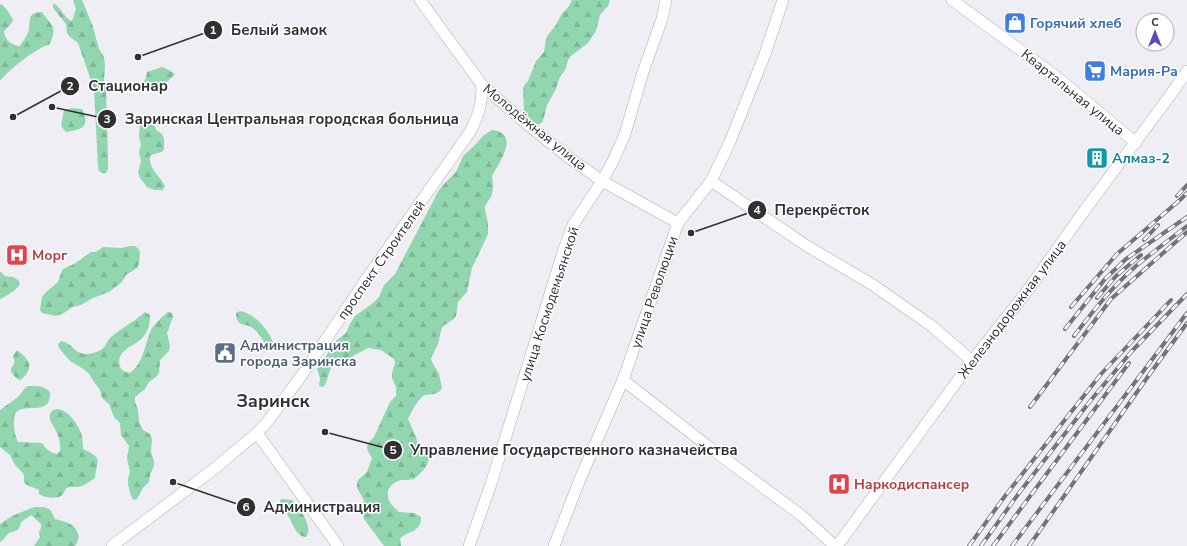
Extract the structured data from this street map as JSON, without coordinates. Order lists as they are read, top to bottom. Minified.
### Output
{"streets":{"street":["Квартальная улица","Молодёжная улица","проспект Строителей","улица Революции","улица Космодемьянской","Железнодорожная улица"]},"crossings":[["Квартальная улица","Железнодорожная улица"],["Молодёжная улица","проспект Строителей"],["Молодёжная улица","улица Революции"],["Молодёжная улица","улица Космодемьянской"]],"districts":["Заринск"],"places":{"shop":["Горячий хлеб"],"other":["Белый замок","Заринская Центральная городская больница","Стационар","Перекрёсток","Управление Государственного казначейства","Администрация"],"supermarket":["Мария-Ра"],"building":["Алмаз-2"],"hospital":["Морг","Наркодиспансер"],"public building":["Администрация города Заринска"]},"north":"top"}
